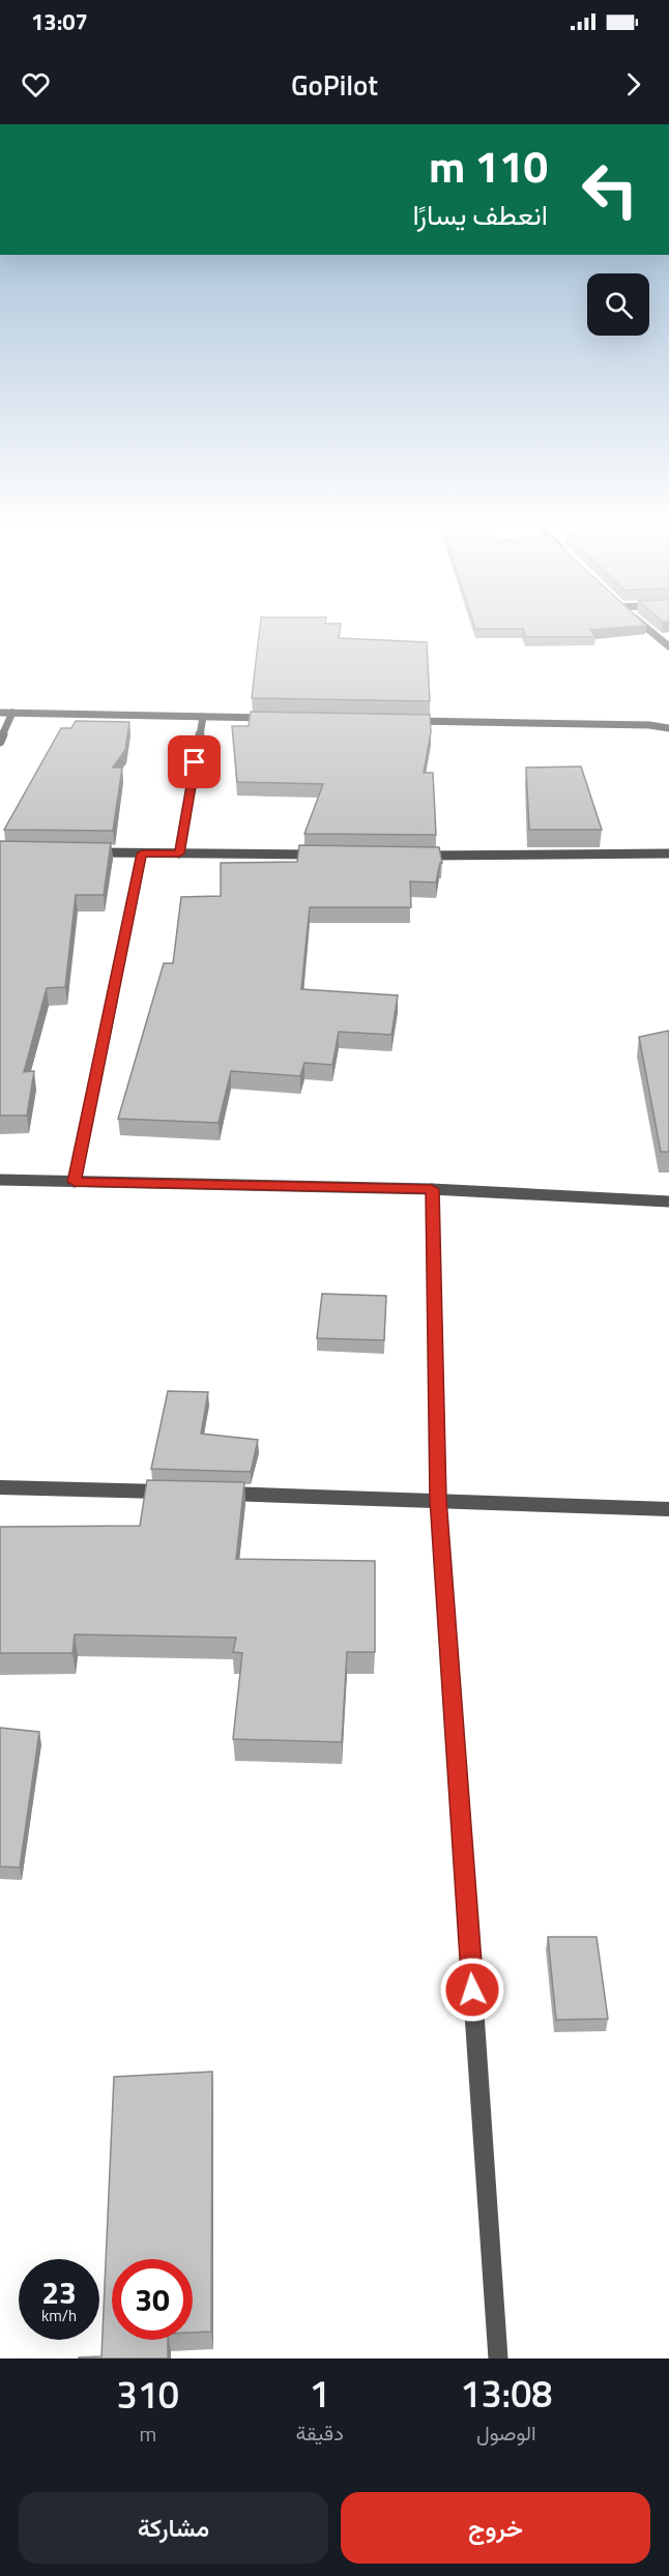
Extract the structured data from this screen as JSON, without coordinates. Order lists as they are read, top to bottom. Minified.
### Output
{"page":{"status":"13:07","header":"GoPilot","turn":["110 m","انعطف يسارًا"],"speed":"23 km/h","limit":"30","eta":["13:08","الوصول","1","دقيقة","310","m"],"buttons":["خروج","مشاركة"]}}
